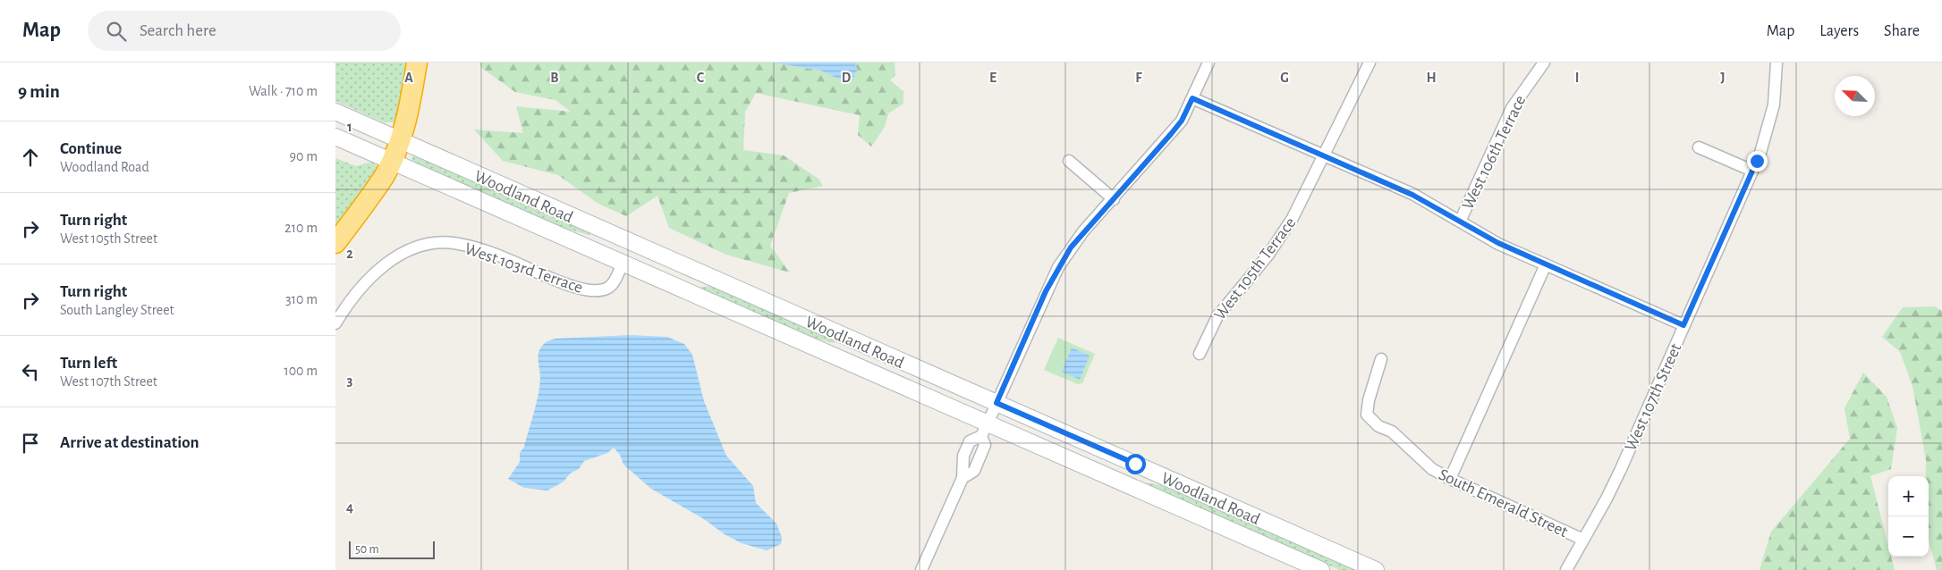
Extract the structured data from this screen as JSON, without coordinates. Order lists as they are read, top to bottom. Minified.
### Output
{"streets":{"main road":["Woodland Road"],"street":["West 106th Terrace","West 103rd Terrace","West 105th Terrace","West 107th Street","South Emerald Street"]},"crossings":[["Woodland Road","West 103rd Terrace"],["West 107th Street","South Emerald Street"]],"scale_bar":"50 m","north":"top left","page":{"header":"Map","search":"Search here","nav":["Map","Layers","Share"],"heading":["9 min","Walk · 710 m"],"list":[["Continue","Woodland Road","90 m"],["Turn right","West 105th Street","210 m"],["Turn right","South Langley Street","310 m"],["Turn left","West 107th Street","100 m"],"Arrive at destination"],"map_buttons":["+","−"],"scale":"50 m"},"grid":{"columns":["A","B","C","D","E","F","G","H","I","J"],"rows":["1","2","3","4"]}}
